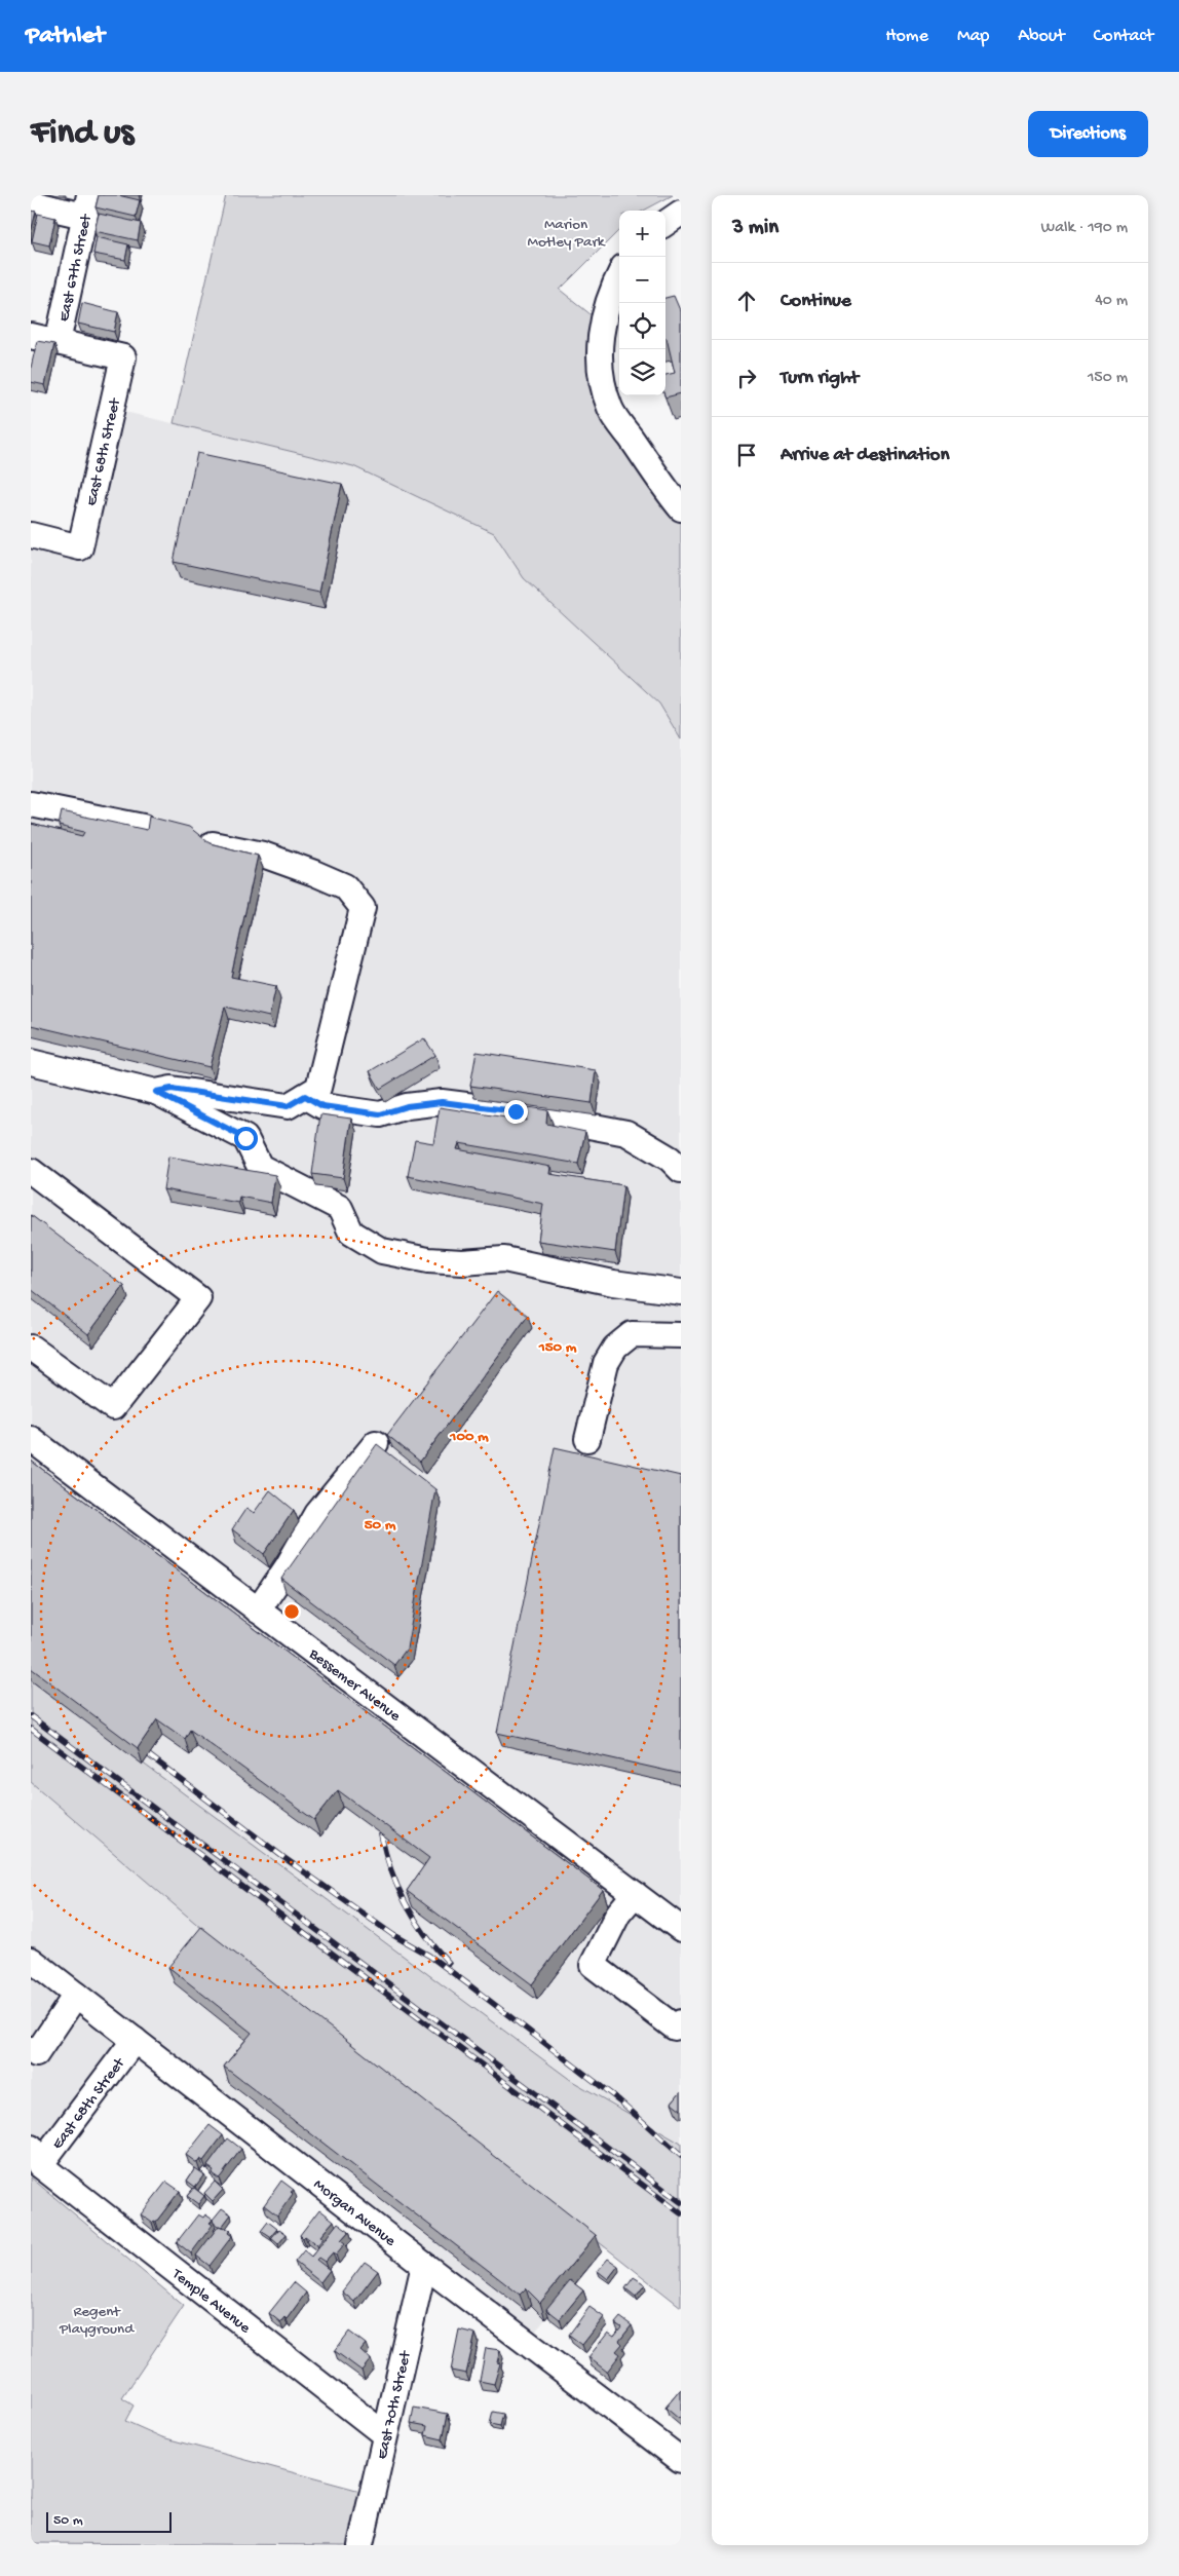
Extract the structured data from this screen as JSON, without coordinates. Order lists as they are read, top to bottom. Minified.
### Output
{"streets":{"street":["East 67th Street","East 68th Street","Bessemer Avenue","Morgan Avenue","Temple Avenue","East 70th Street"]},"crossings":[["East 67th Street","East 68th Street"],["East 68th Street","Morgan Avenue"],["East 68th Street","Temple Avenue"],["Morgan Avenue","East 70th Street"],["Temple Avenue","East 70th Street"]],"parks":["Marion Motley Park","Regent Playground"],"scale_bar":"50 m","page":{"header":"Pathlet","nav":["Home","Map","About","Contact"],"buttons":"Directions","title":"Find us","heading":["3 min","Walk · 190 m"],"map_buttons":["+","−"],"list":[["Continue","40 m"],["Turn right","150 m"],"Arrive at destination"],"scale":"50 m"},"rings":["150 m","100 m","50 m"]}
